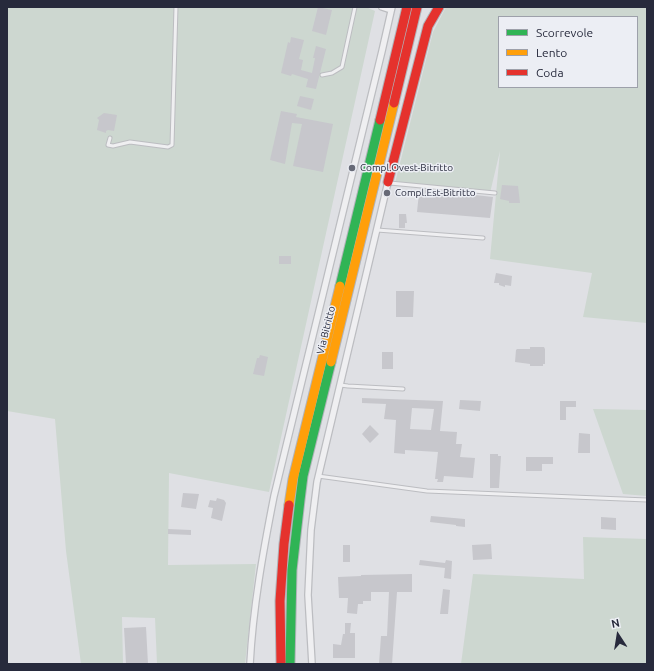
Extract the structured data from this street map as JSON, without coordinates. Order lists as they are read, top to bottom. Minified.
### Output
{"streets":{"highway":["Via Bitritto"]},"places":["Compl.Ovest-Bitritto","Compl.Est-Bitritto"],"legend":["Scorrevole","Lento","Coda"],"north":"top"}
